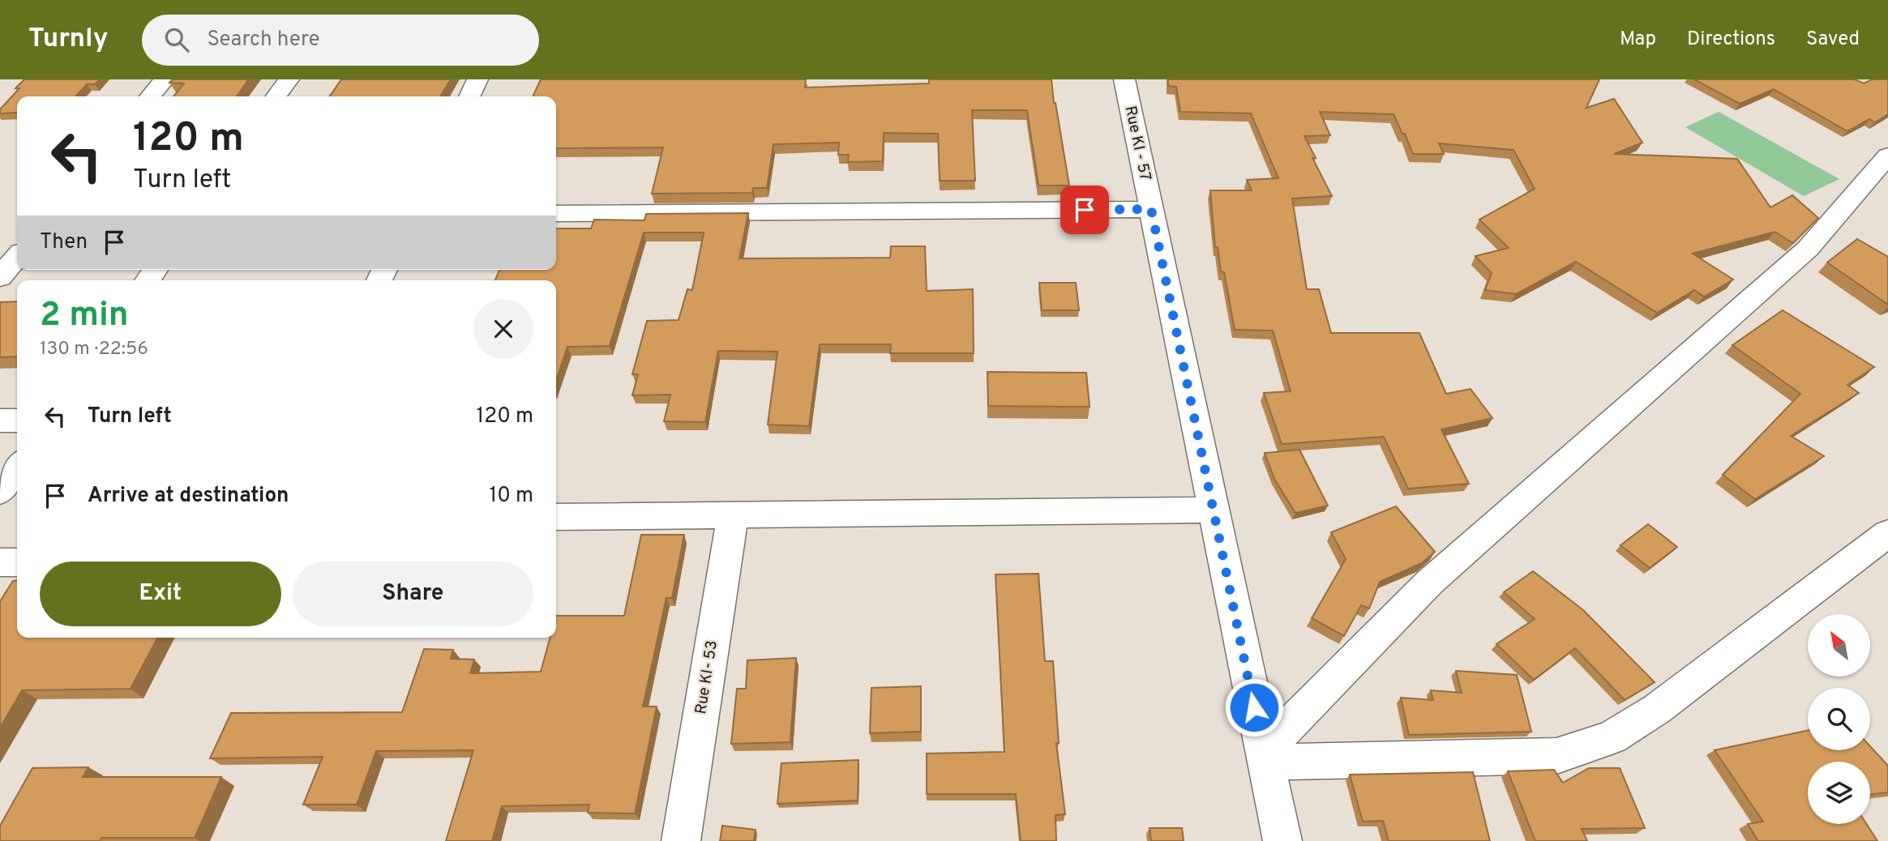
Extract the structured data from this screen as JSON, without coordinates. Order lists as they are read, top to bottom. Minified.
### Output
{"streets":{"street":["Rue KI - 57","Rue KI- 53"]},"north":"top left","page":{"header":"Turnly","search":"Search here","nav":["Map","Directions","Saved"],"turn":["120 m","Turn left"],"then":"Then","heading":["2 min","130 m · 22:56"],"list":[{"name":"Turn left","value":"120 m"},{"name":"Arrive at destination","value":"10 m"}],"buttons":["Exit","Share"]}}
